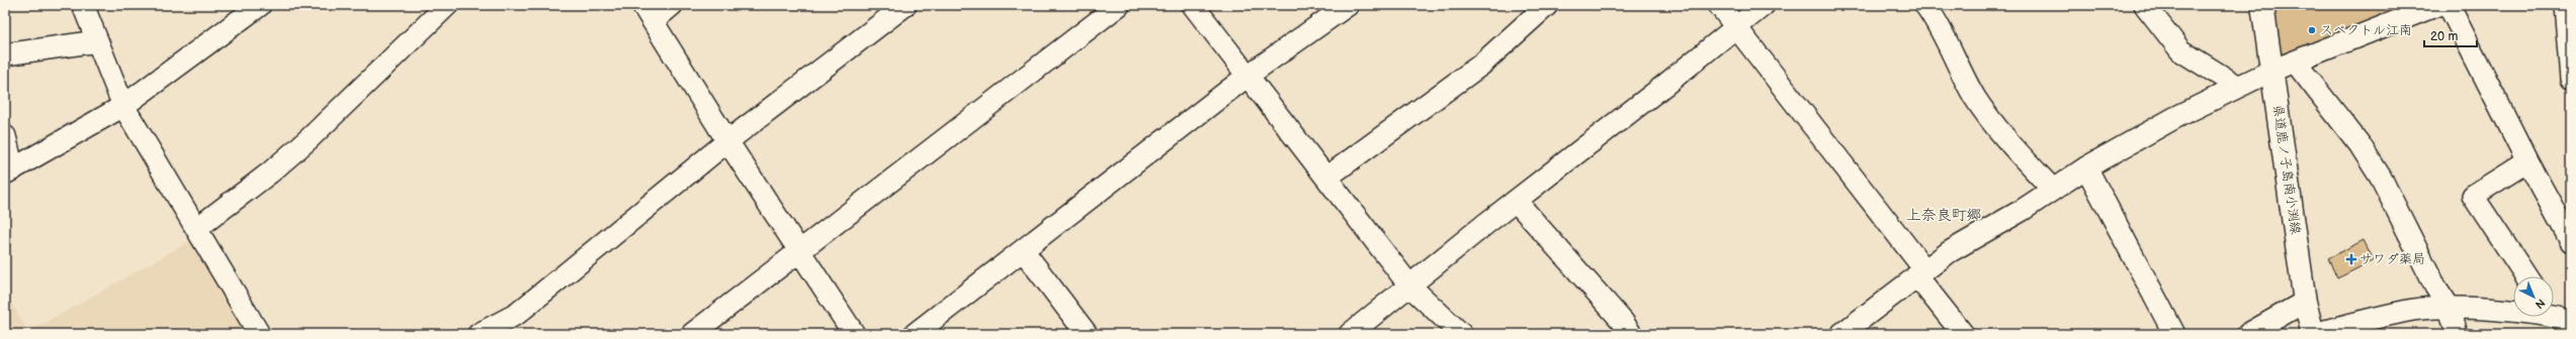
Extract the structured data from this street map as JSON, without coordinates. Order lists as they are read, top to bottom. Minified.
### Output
{"streets":{"main road":["県道鹿ノ子島南小渕線"]},"districts":["上奈良町郷"],"places":{"other":["スペクトル江南"],"health":["サワダ薬局"]},"scale_bar":"20 m","north":"bottom right"}
